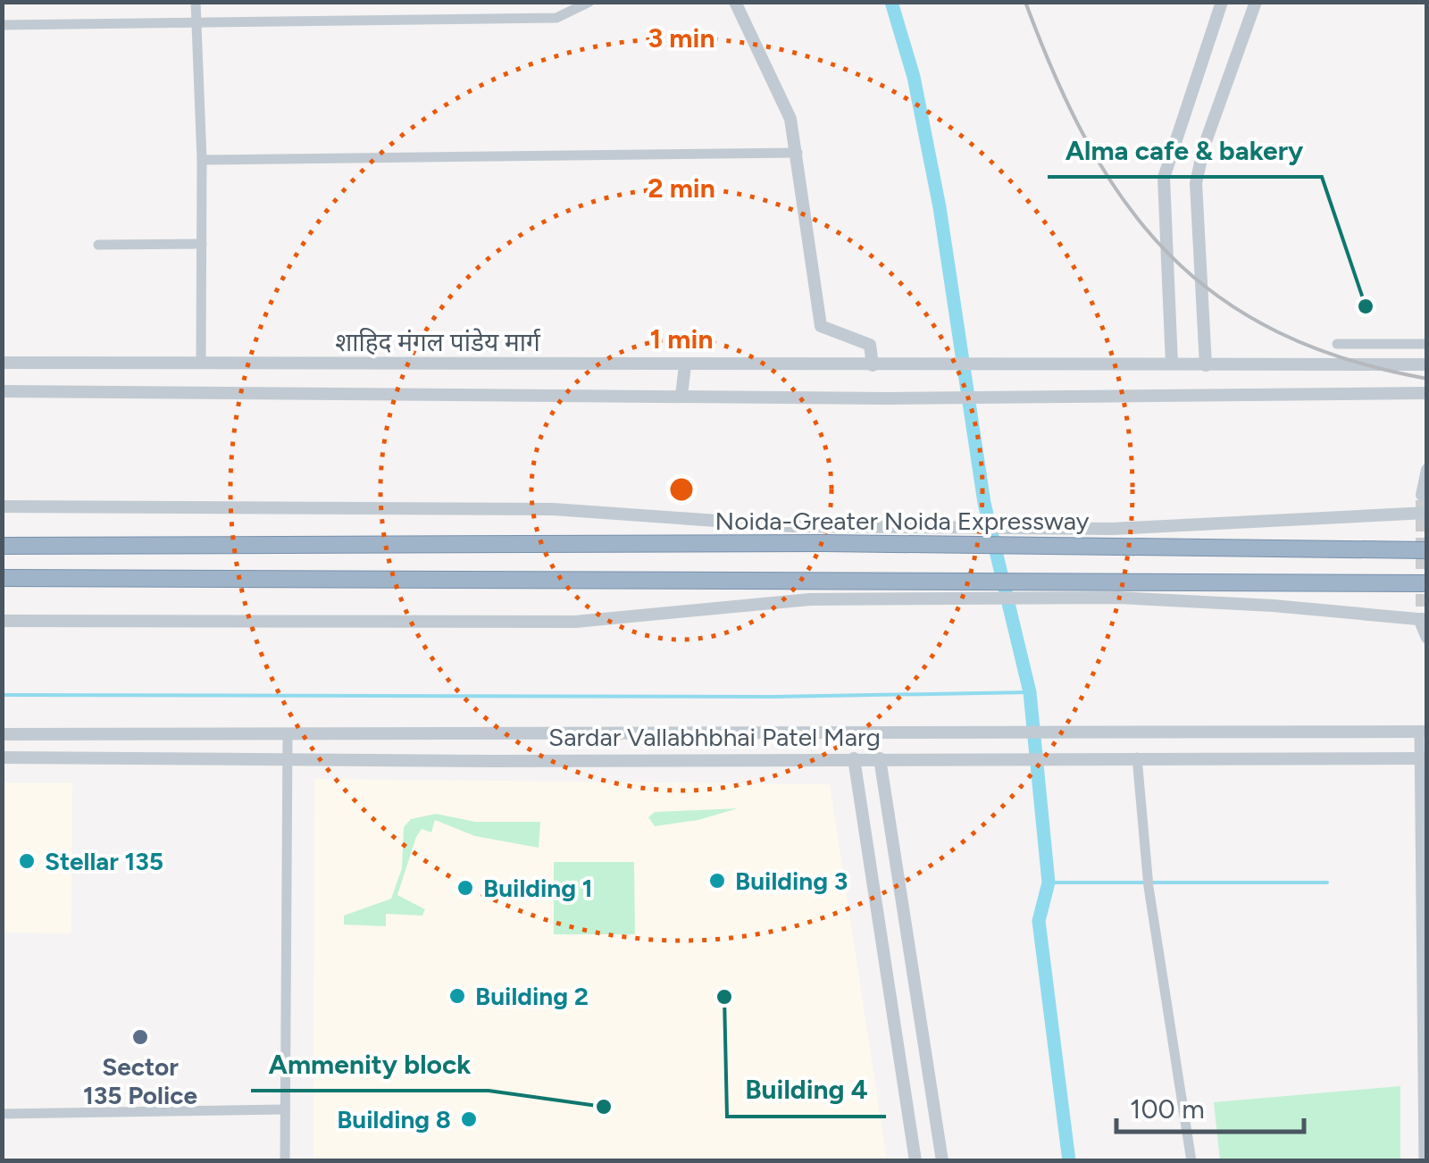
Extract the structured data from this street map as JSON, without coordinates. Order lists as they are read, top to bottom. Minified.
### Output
{"streets":{"highway":["Noida-Greater Noida Expressway"],"street":["शाहिद मंगल पांडेय मार्ग","Sardar Vallabhbhai Patel Marg"]},"places":["Alma cafe & bakery","Stellar 135","Building 3","Building 1","Building 2","Building 4","Sector 135 Police","Ammenity block","Building 8"],"scale_bar":"100 m","rings":["3 min","2 min","1 min"]}
